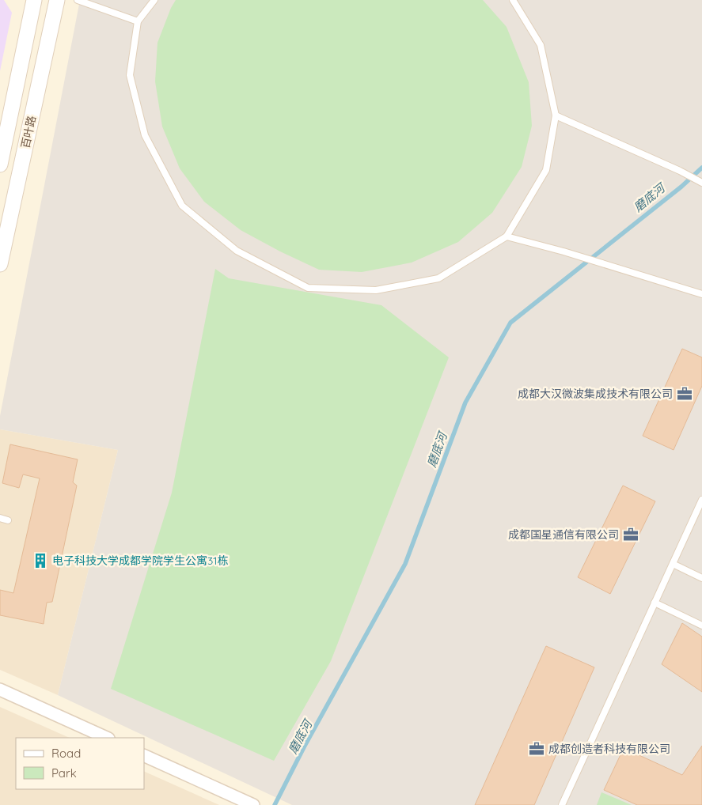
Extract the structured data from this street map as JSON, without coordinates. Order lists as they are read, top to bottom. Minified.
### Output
{"streets":{"street":["百叶路"]},"water":["磨底河"],"places":{"office":["成都大汉微波集成技术有限公司","成都国星通信有限公司","成都创造者科技有限公司"],"building":["电子科技大学成都学院学生公寓31栋"]},"legend":["Road","Park"]}
